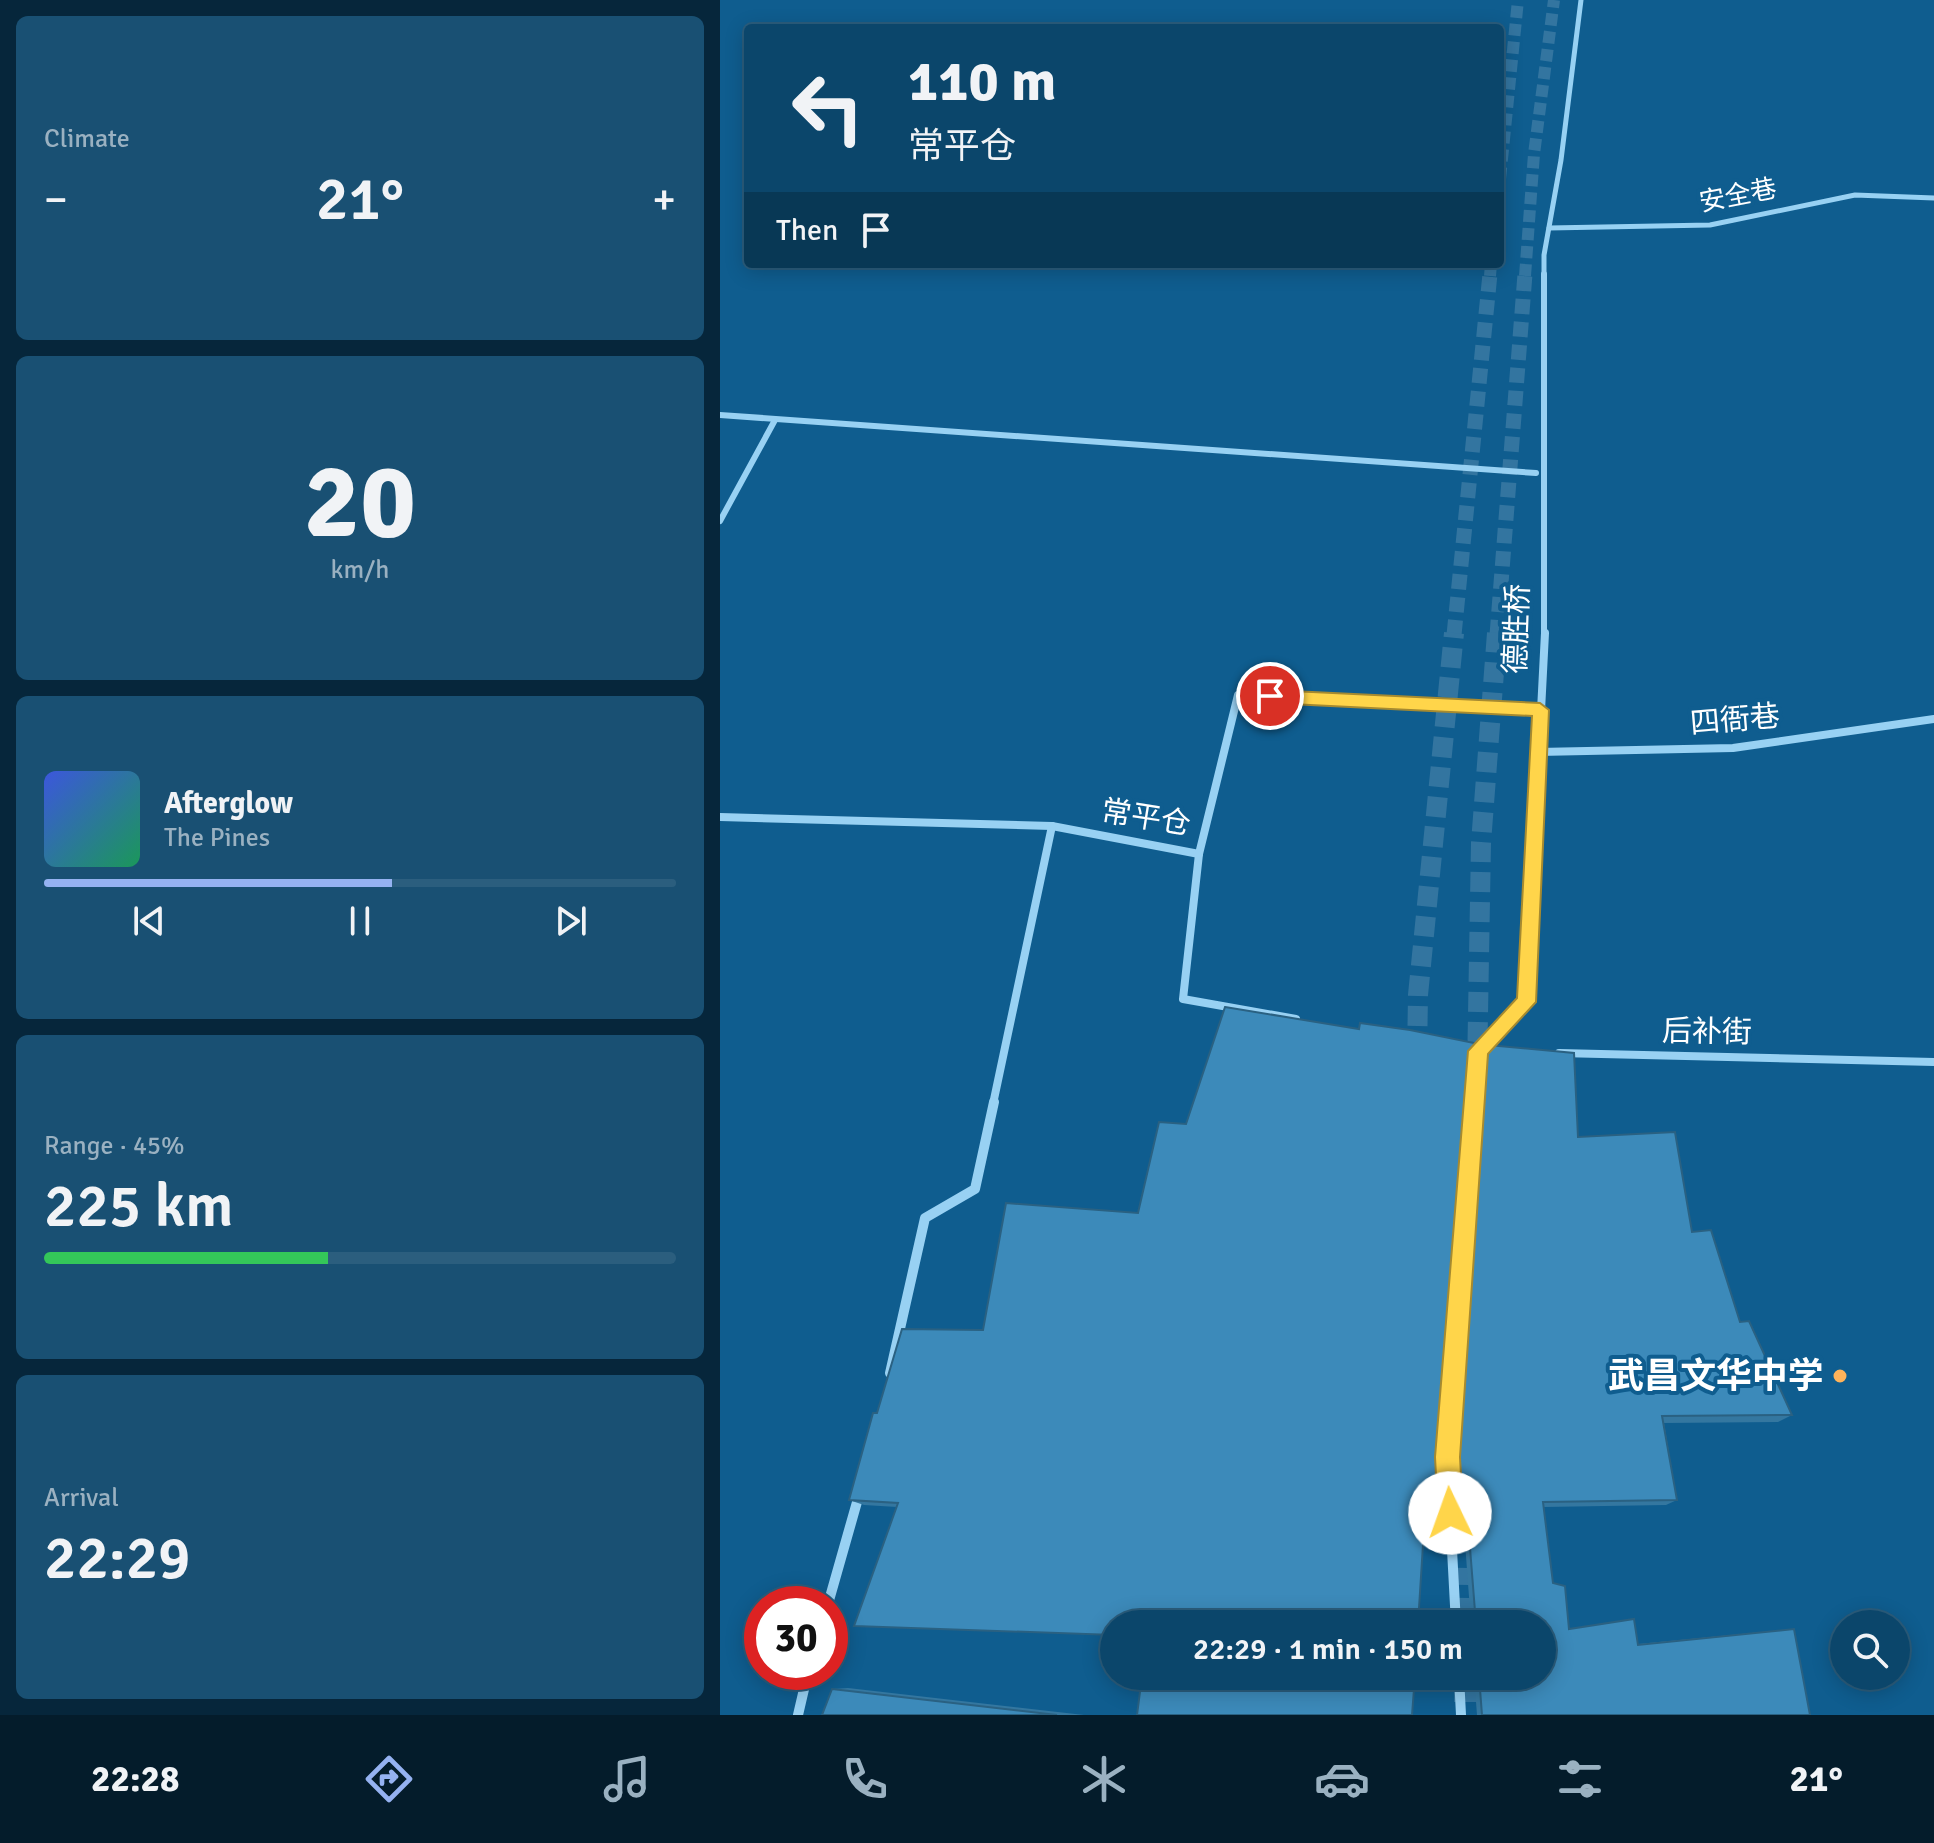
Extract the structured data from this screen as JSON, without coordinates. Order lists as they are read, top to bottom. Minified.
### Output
{"streets":{"street":["安全巷","德胜桥","四衙巷","常平仓","后补街"]},"crossings":[["安全巷","德胜桥"],["德胜桥","四衙巷"],["德胜桥","常平仓"]],"places":["武昌文华中学"],"page":{"tile":["Climate",["20","km/h"],["Range · 45%","225 km"],["Arrival","22:29"]],"turn":["110 m","常平仓"],"heat":["−","21°","+"],"then":"Then","song":["Afterglow","The Pines"],"limit":"30","trip":"22:29 · 1 min · 150 m","tabs":["22:28","21°"]}}
